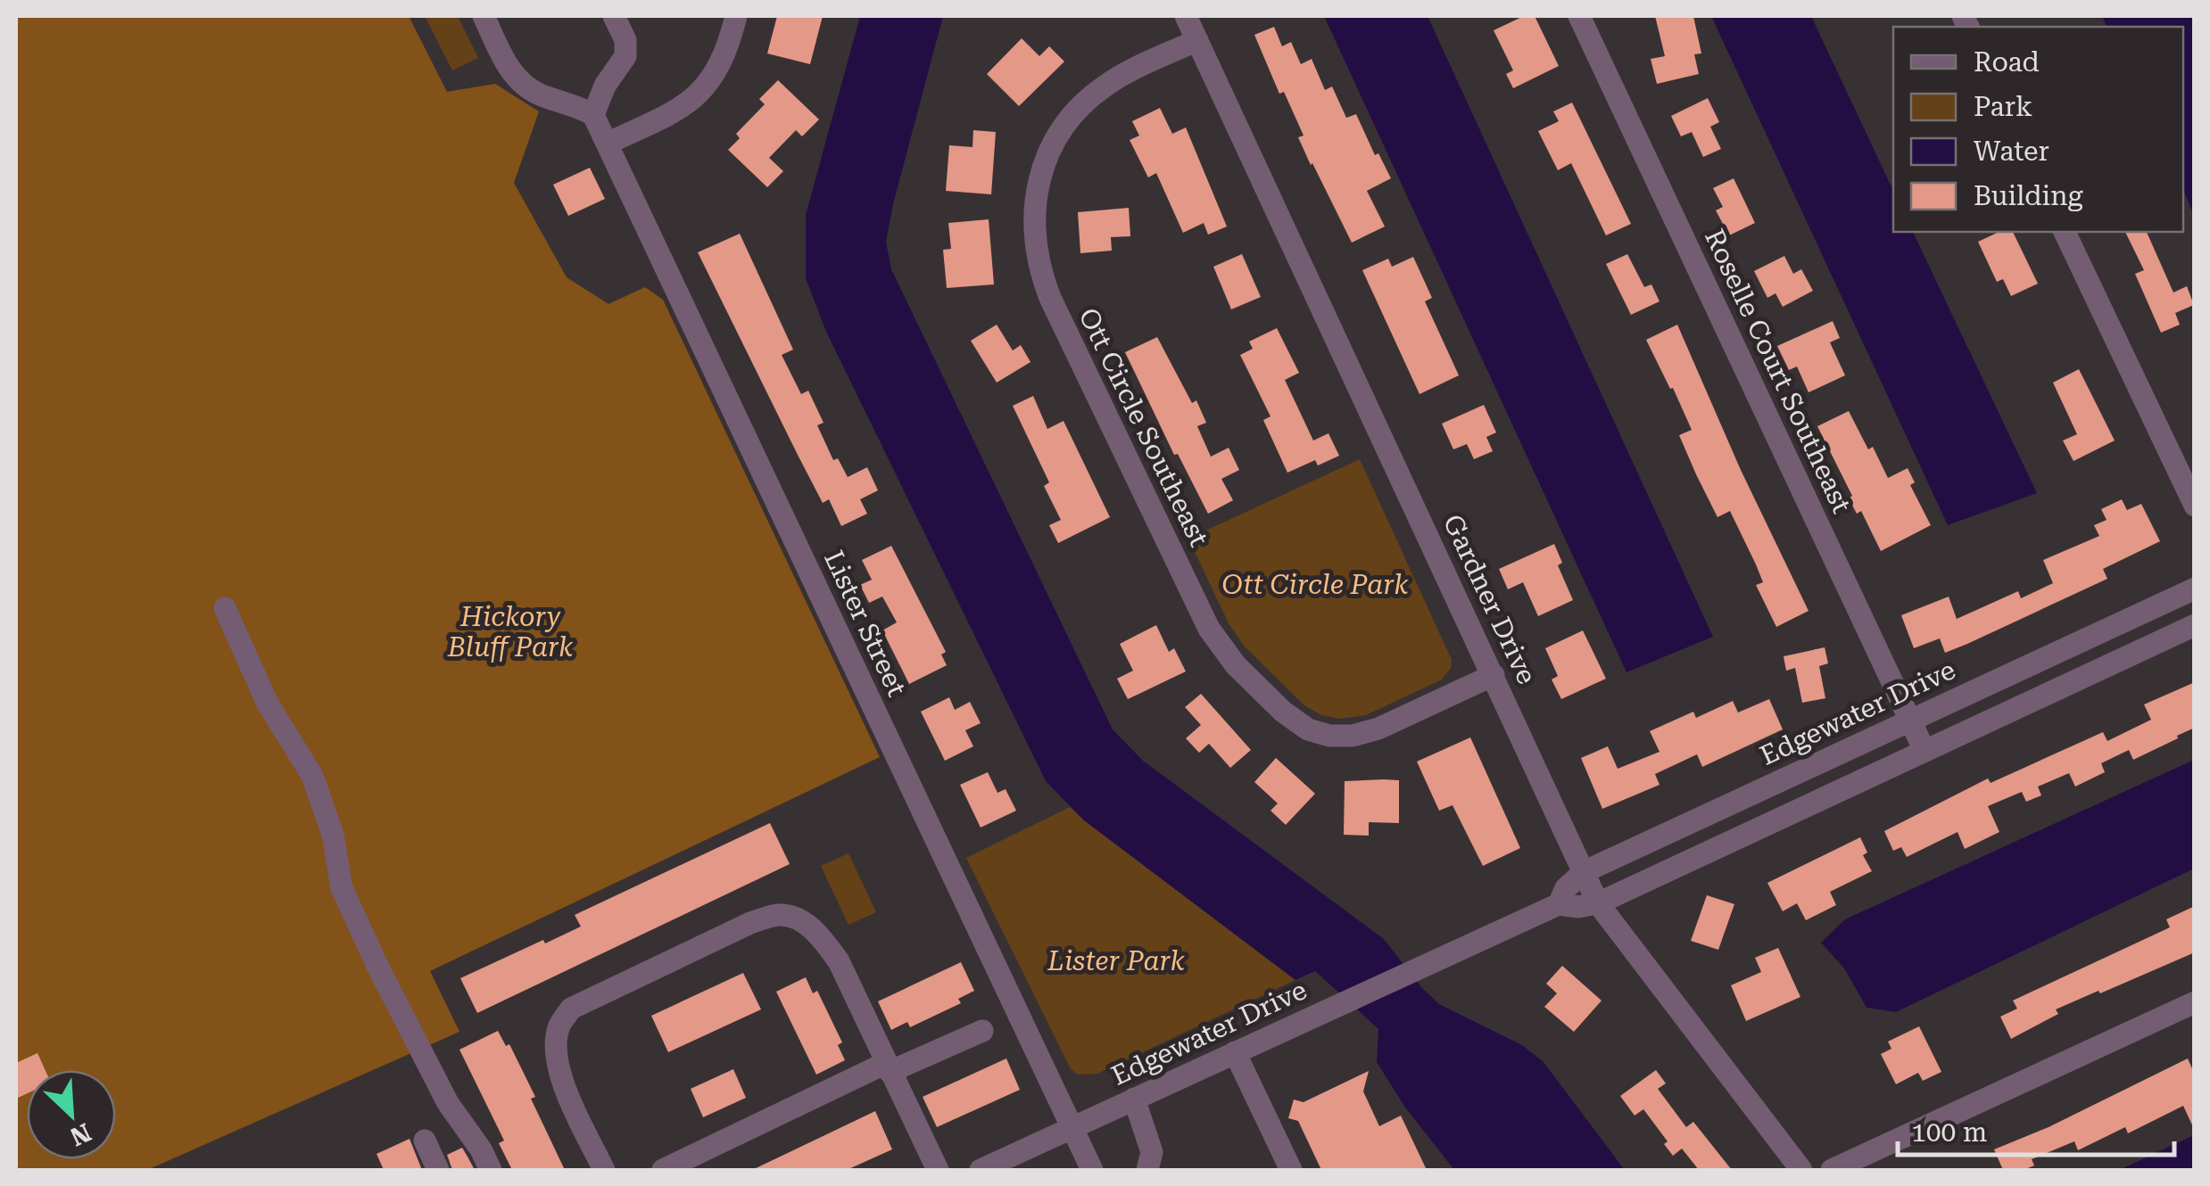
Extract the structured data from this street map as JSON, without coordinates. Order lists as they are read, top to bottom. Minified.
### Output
{"streets":{"street":["Roselle Court Southeast","Ott Circle Southeast","Gardner Drive","Lister Street","Edgewater Drive"]},"crossings":[["Roselle Court Southeast","Edgewater Drive"],["Ott Circle Southeast","Gardner Drive"],["Gardner Drive","Edgewater Drive"],["Lister Street","Edgewater Drive"]],"parks":["Ott Circle Park","Hickory Bluff Park","Lister Park"],"legend":["Road","Park","Water","Building"],"scale_bar":"100 m","north":"bottom right"}
